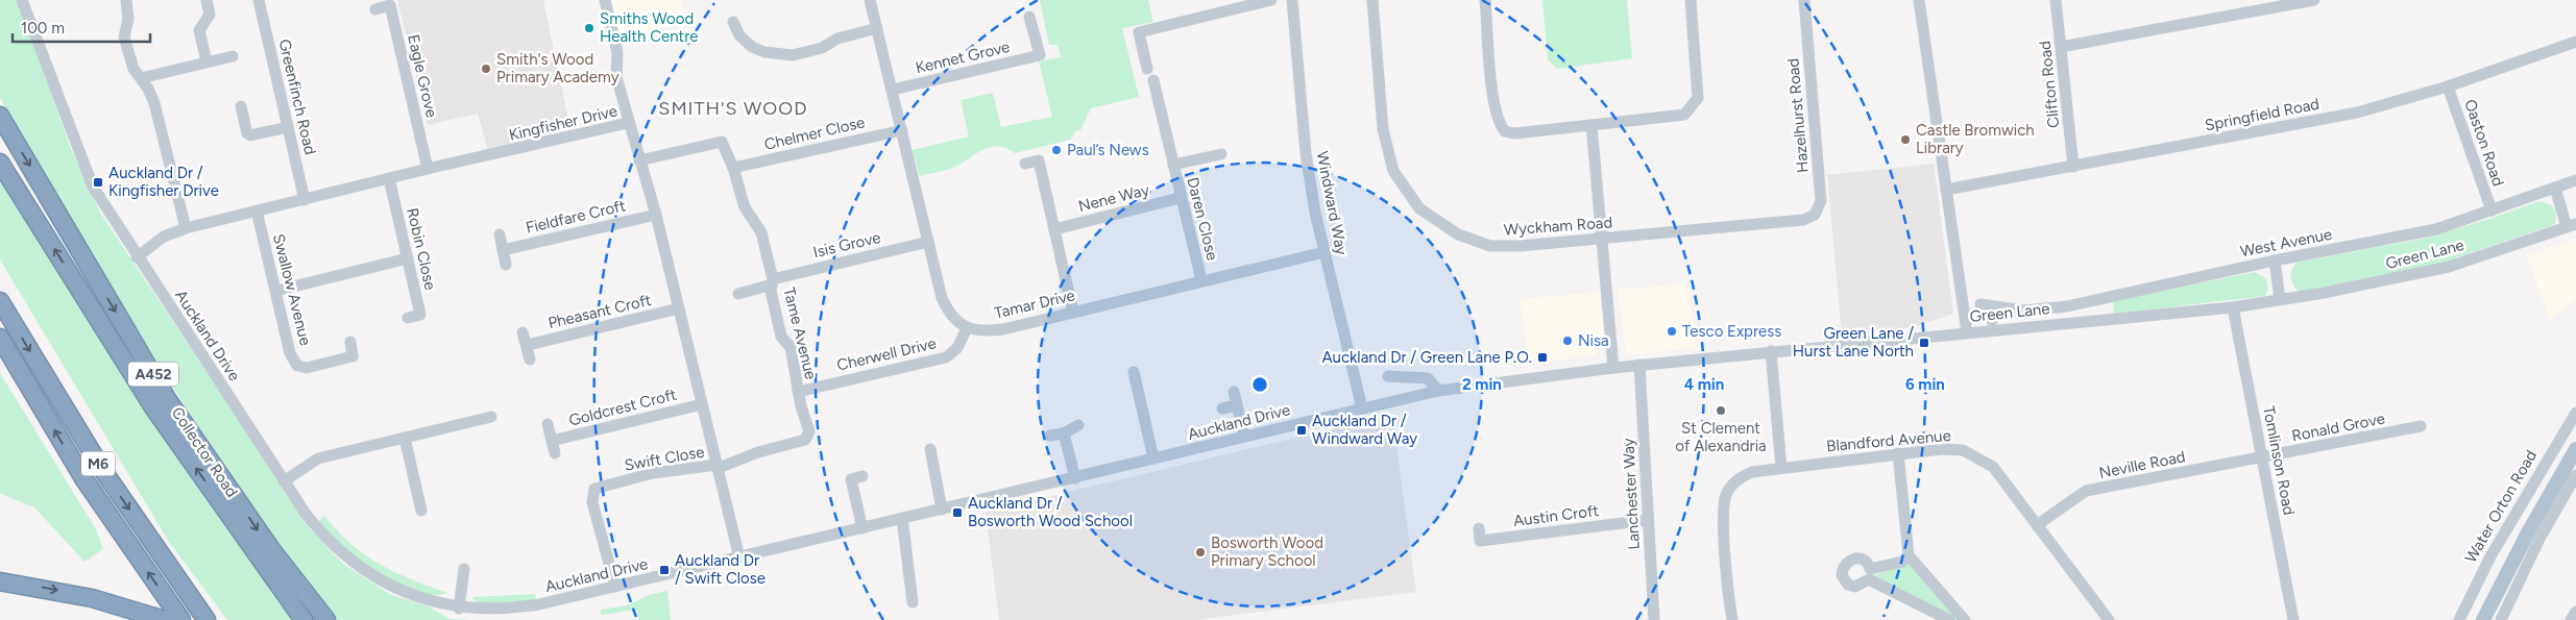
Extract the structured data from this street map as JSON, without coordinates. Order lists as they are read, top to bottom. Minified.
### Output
{"streets":{"highway":["A452","Collector Road","M6"],"street":["Kennet Grove","Eagle Grove","Clifton Road","Greenfinch Road","Springfield Road","Hazelhurst Road","Kingfisher Drive","Chelmer Close","Oaston Road","Nene Way","Windward Way","Fieldfare Croft","Daren Close","Wyckham Road","West Avenue","Isis Grove","Robin Close","Green Lane","Swallow Avenue","Tamar Drive","Pheasant Croft","Tame Avenue","Auckland Drive","Cherwell Drive","Goldcrest Croft","Ronald Grove","Blandford Avenue","Swift Close","Tomlinson Road","Neville Road","Lanchester Way","Water Orton Road","Austin Croft"]},"crossings":[["Eagle Grove","Kingfisher Drive"],["Clifton Road","Springfield Road"],["Greenfinch Road","Kingfisher Drive"],["Springfield Road","Oaston Road"],["Hazelhurst Road","Wyckham Road"],["Kingfisher Drive","Fieldfare Croft"],["Kingfisher Drive","Robin Close"],["Kingfisher Drive","Swallow Avenue"],["Kingfisher Drive","Pheasant Croft"],["Kingfisher Drive","Tame Avenue"],["Kingfisher Drive","Auckland Drive"],["Kingfisher Drive","Goldcrest Croft"],["Kingfisher Drive","Swift Close"],["Chelmer Close","Tame Avenue"],["Oaston Road","West Avenue"],["Nene Way","Daren Close"],["Windward Way","Green Lane"],["Windward Way","Tamar Drive"],["Windward Way","Auckland Drive"],["Daren Close","Tamar Drive"],["Isis Grove","Tame Avenue"],["Green Lane","Auckland Drive"],["Green Lane","Tomlinson Road"],["Green Lane","Lanchester Way"],["Tamar Drive","Cherwell Drive"],["Tame Avenue","Cherwell Drive"],["Tame Avenue","Swift Close"],["Auckland Drive","Swift Close"],["Ronald Grove","Tomlinson Road"],["Ronald Grove","Neville Road"],["Blandford Avenue","Neville Road"],["Tomlinson Road","Neville Road"],["Lanchester Way","Austin Croft"]],"districts":["SMITH'S WOOD"],"places":{"other":["Smiths Wood Health Centre","Smith's Wood Primary Academy","Castle Bromwich Library","Paul’s News","Tesco Express","Nisa","St Clement of Alexandria","Bosworth Wood Primary School"],"transit":["Auckland Dr / Kingfisher Drive","Green Lane / Hurst Lane North","Auckland Dr / Green Lane P.O.","Auckland Dr / Windward Way","Auckland Dr / Bosworth Wood School","Auckland Dr / Swift Close"]},"scale_bar":"100 m","rings":["2 min","4 min","6 min"]}
